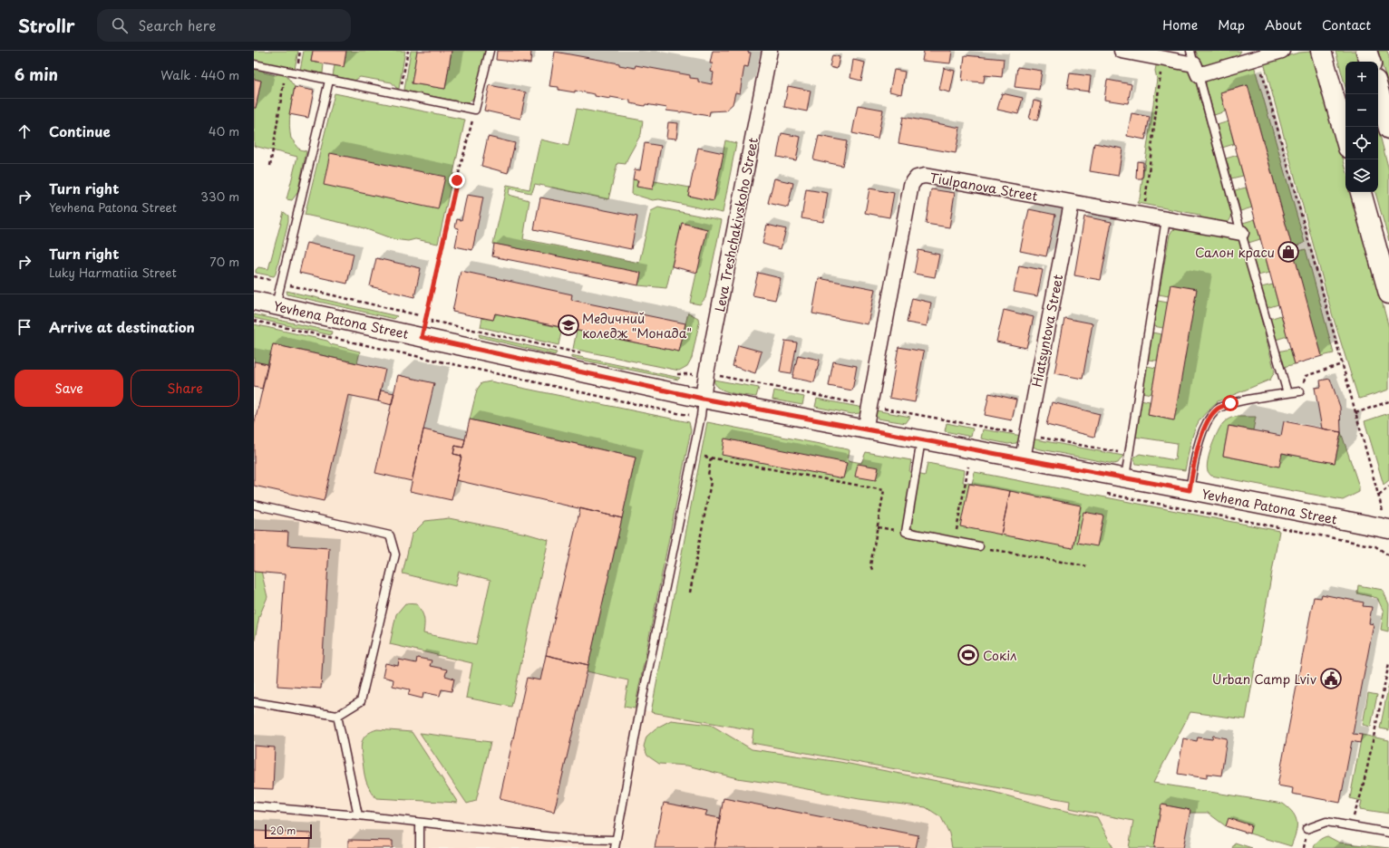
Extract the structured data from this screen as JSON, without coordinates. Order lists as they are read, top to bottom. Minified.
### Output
{"streets":{"street":["Tiulpanova Street","Leva Treshchakivskoho Street","Yevhena Patona Street","Hiatsyntova Street"]},"crossings":[["Tiulpanova Street","Yevhena Patona Street"],["Tiulpanova Street","Hiatsyntova Street"],["Leva Treshchakivskoho Street","Yevhena Patona Street"],["Yevhena Patona Street","Hiatsyntova Street"]],"places":{"shop":["Салон краси"],"school or university":["Медичний коледж \"Монада\""],"sports":["Сокіл"],"public building":["Urban Camp Lviv"]},"scale_bar":"20 m","page":{"header":"Strollr","search":"Search here","nav":["Home","Map","About","Contact"],"heading":["6 min","Walk · 440 m"],"map_buttons":["+","−"],"list":[["Continue","40 m"],["Turn right","Yevhena Patona Street","330 m"],["Turn right","Luky Harmatiia Street","70 m"],"Arrive at destination"],"buttons":["Save","Share"],"scale":"20 m"}}
